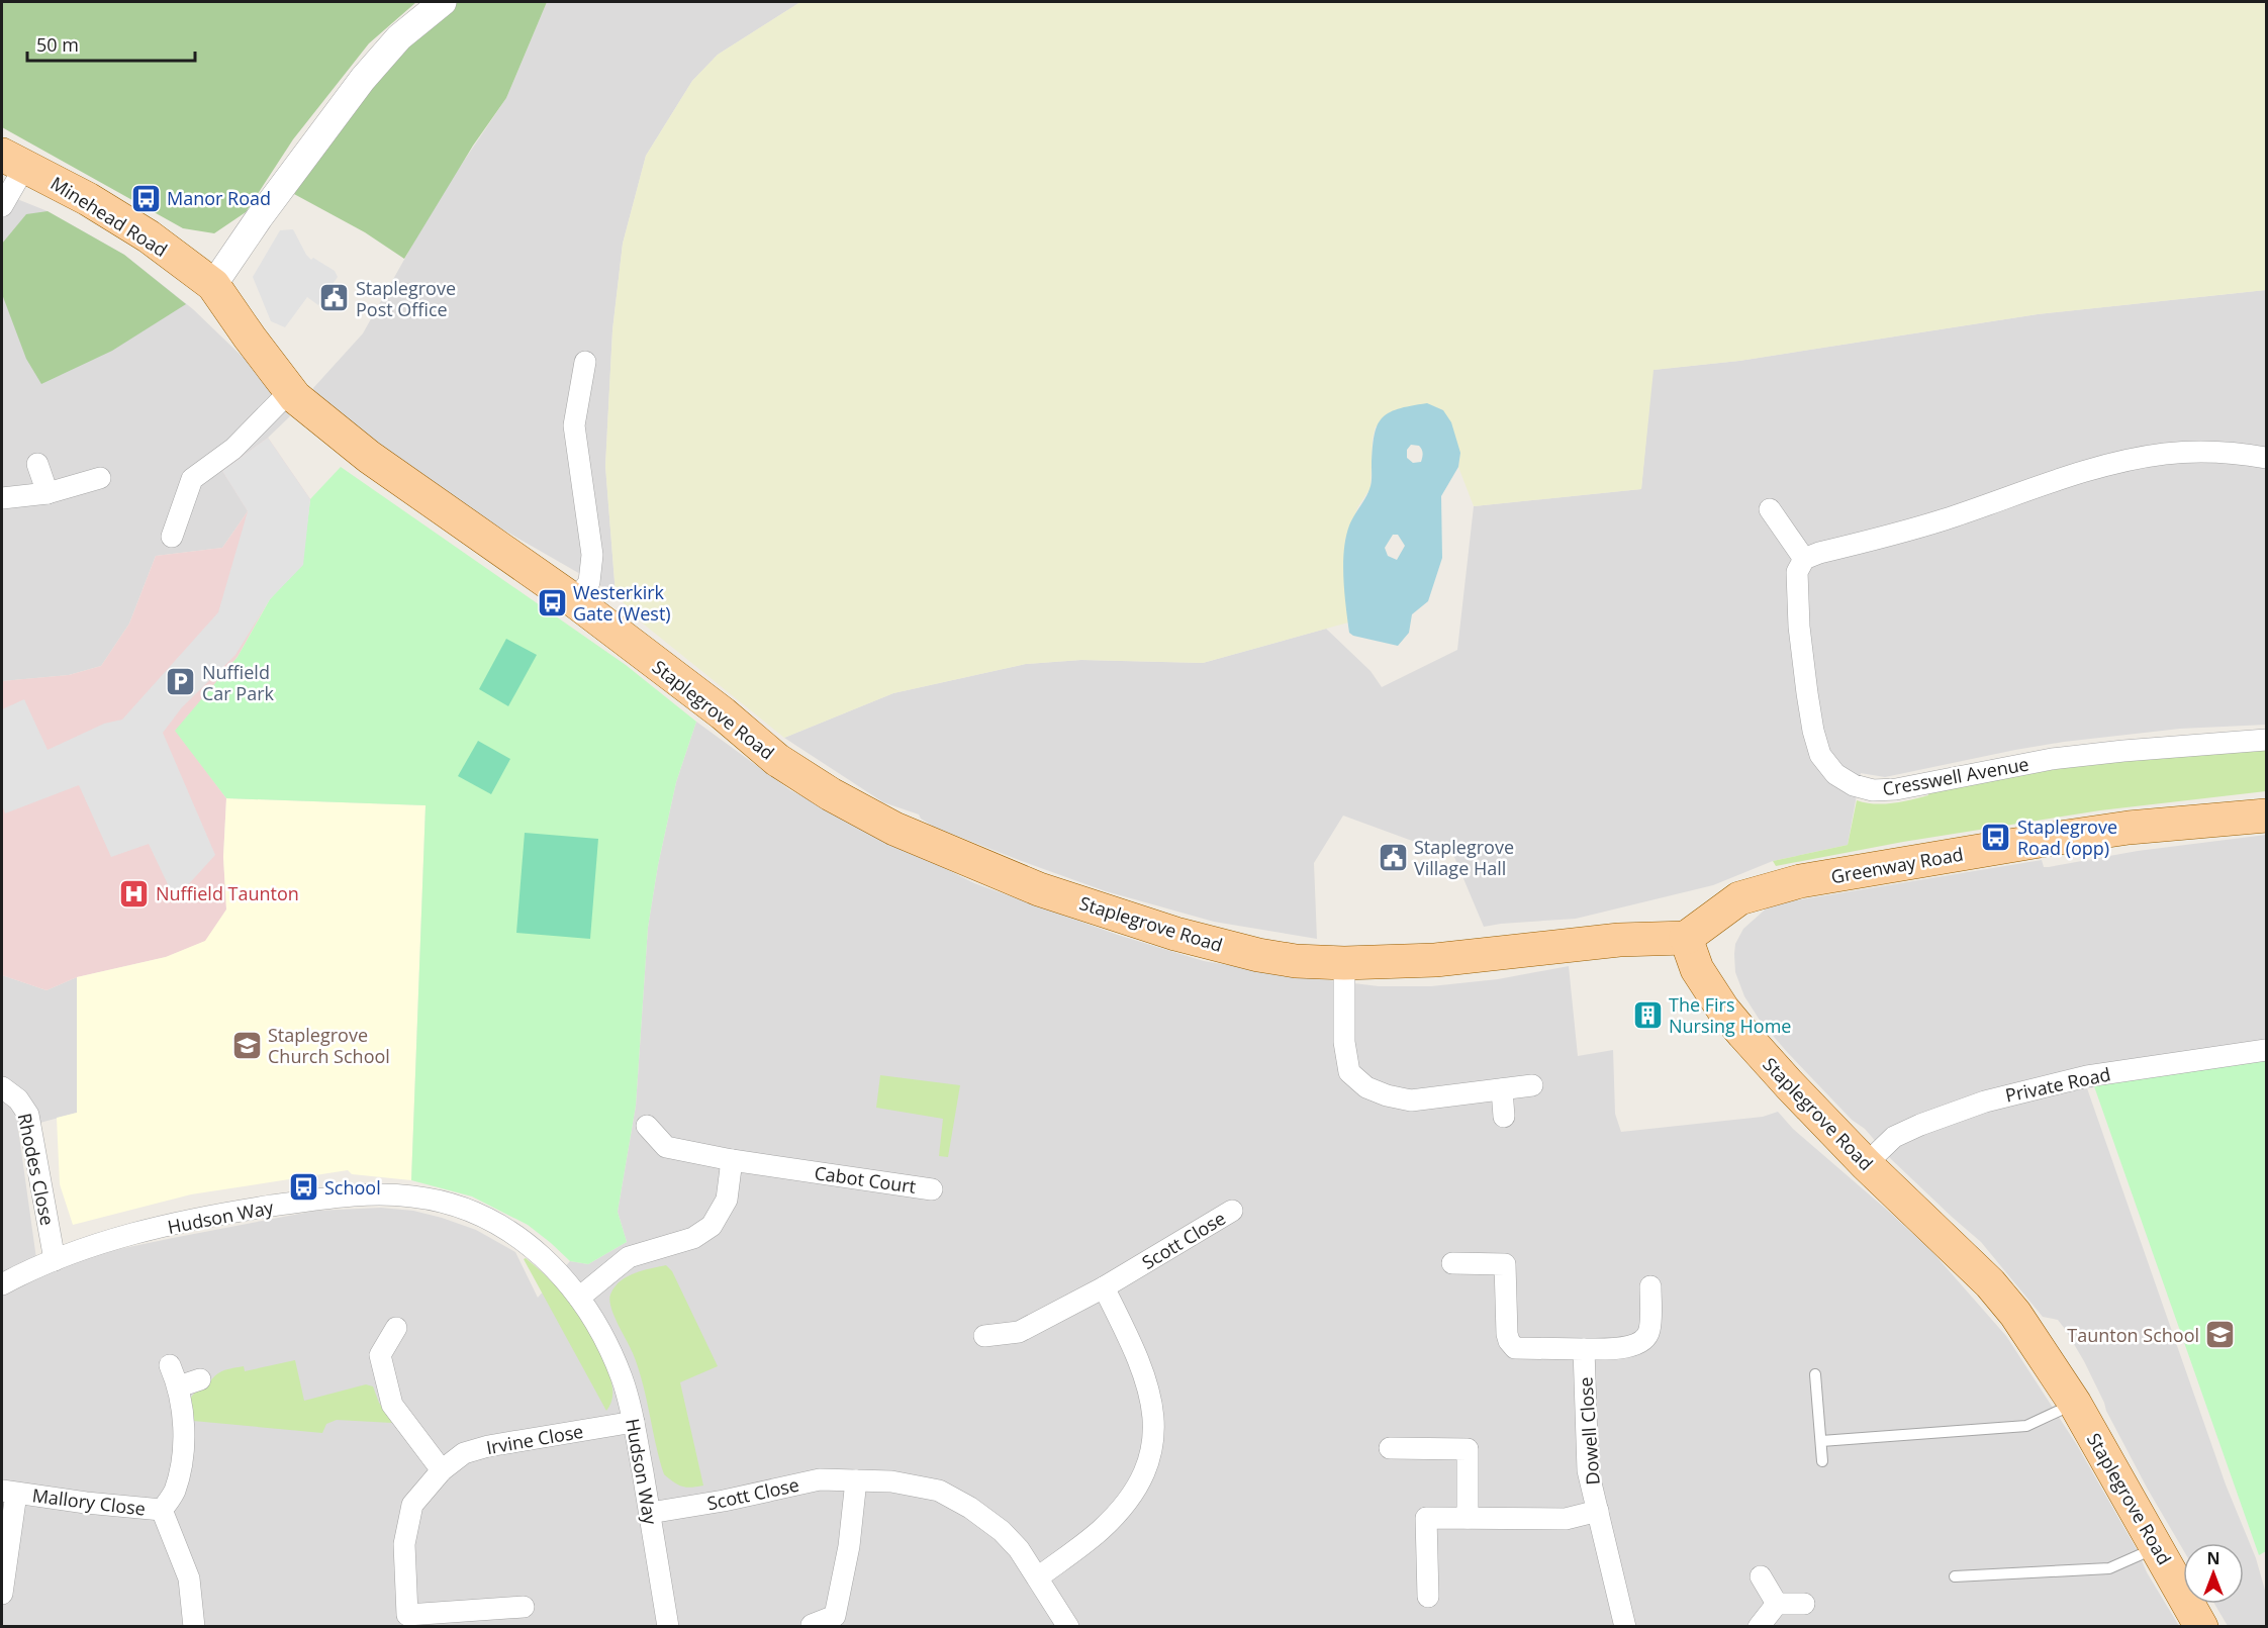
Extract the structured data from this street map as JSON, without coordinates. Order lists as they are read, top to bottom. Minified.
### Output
{"streets":{"main road":["Minehead Road","Staplegrove Road","Greenway Road"],"street":["Cresswell Avenue","Private Road","Rhodes Close","Cabot Court","Hudson Way","Scott Close","Dowell Close","Irvine Close","Mallory Close"]},"crossings":[["Minehead Road","Staplegrove Road"],["Staplegrove Road","Greenway Road"],["Staplegrove Road","Private Road"],["Rhodes Close","Hudson Way"],["Hudson Way","Scott Close"],["Hudson Way","Irvine Close"]],"places":{"bus stop":["Manor Road","Westerkirk Gate (West)","Staplegrove Road (opp)","School"],"public building":["Staplegrove Post Office","Staplegrove Village Hall"],"parking":["Nuffield Car Park"],"hospital":["Nuffield Taunton"],"building":["The Firs Nursing Home"],"school or university":["Staplegrove Church School","Taunton School"]},"scale_bar":"50 m","north":"top"}
